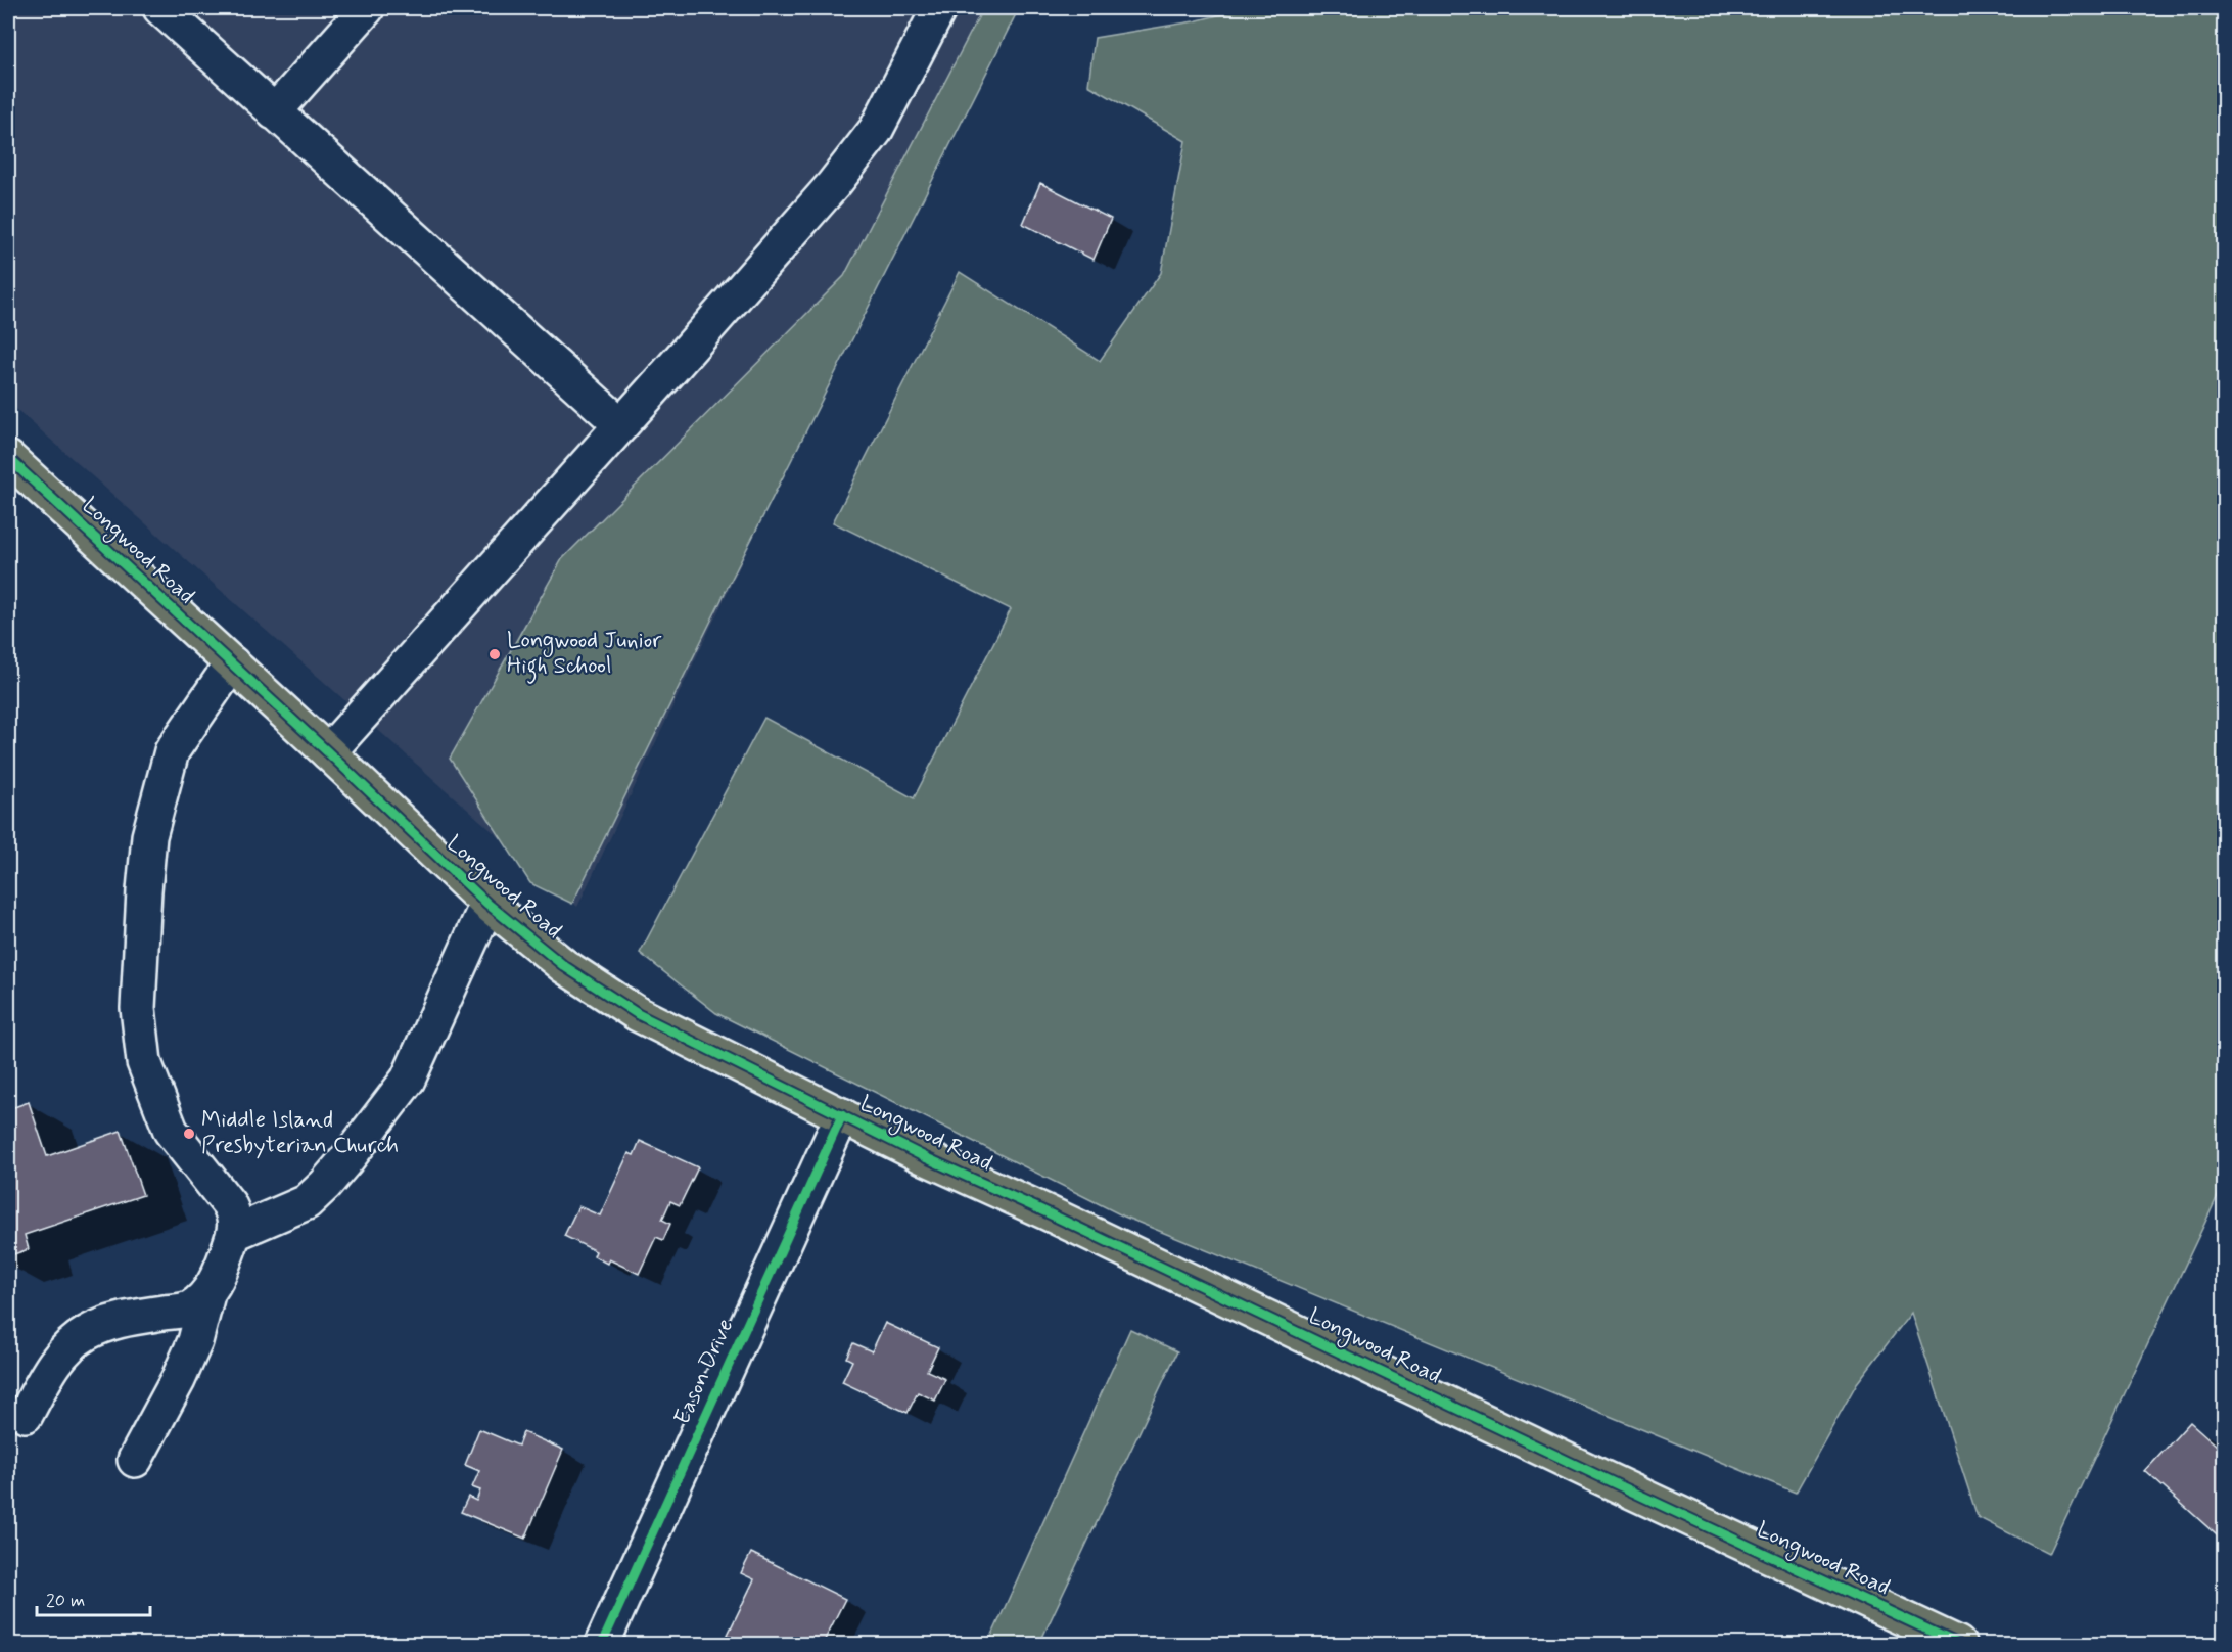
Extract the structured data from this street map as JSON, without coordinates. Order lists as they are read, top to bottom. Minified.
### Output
{"streets":{"main road":["Longwood Road"],"street":["Eason Drive"]},"crossings":[["Longwood Road","Eason Drive"]],"places":["Longwood Junior High School","Middle Island Presbyterian Church"],"scale_bar":"20 m"}
